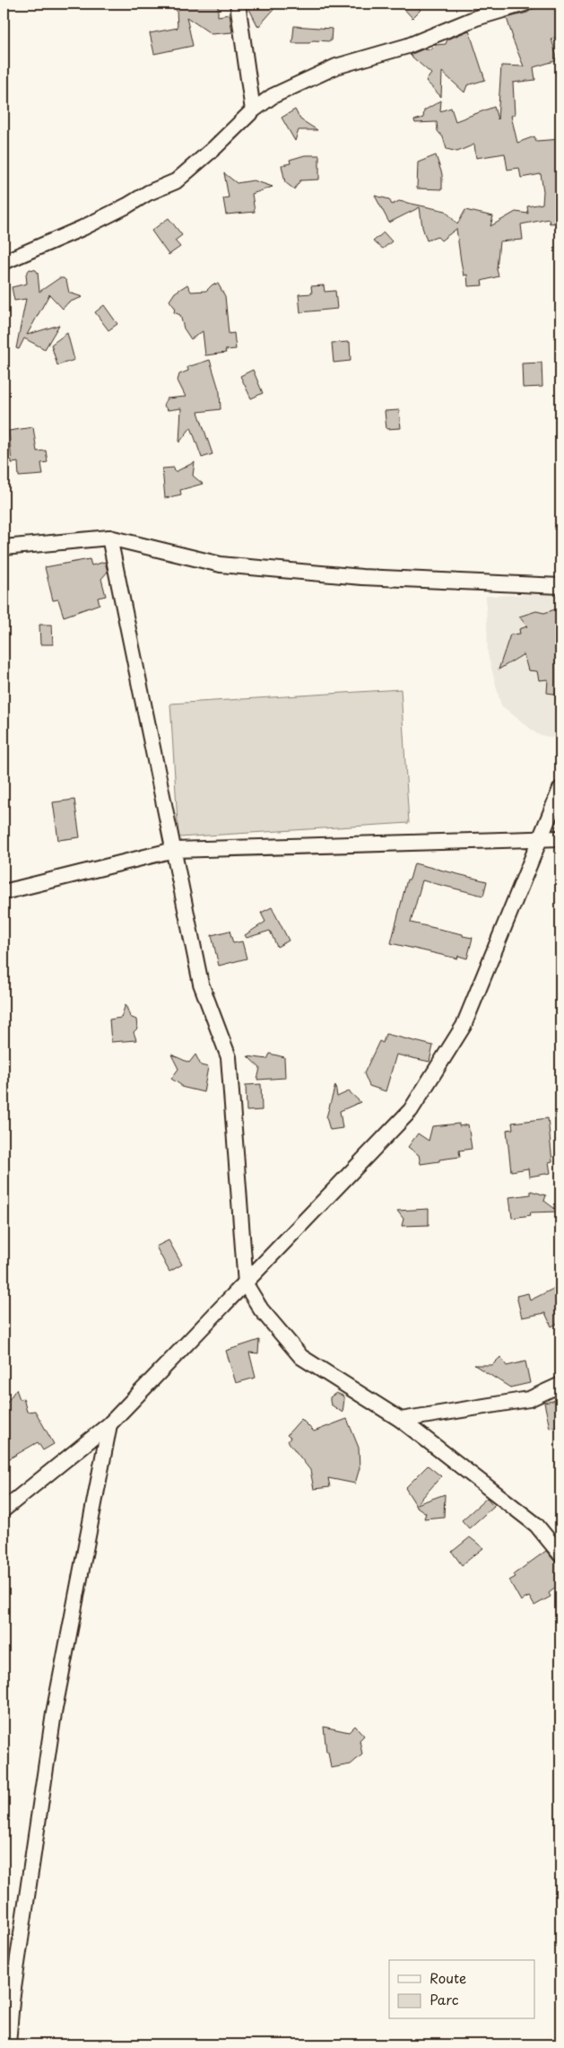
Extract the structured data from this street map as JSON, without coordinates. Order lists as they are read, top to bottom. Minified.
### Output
{"legend":["Route","Parc"]}
